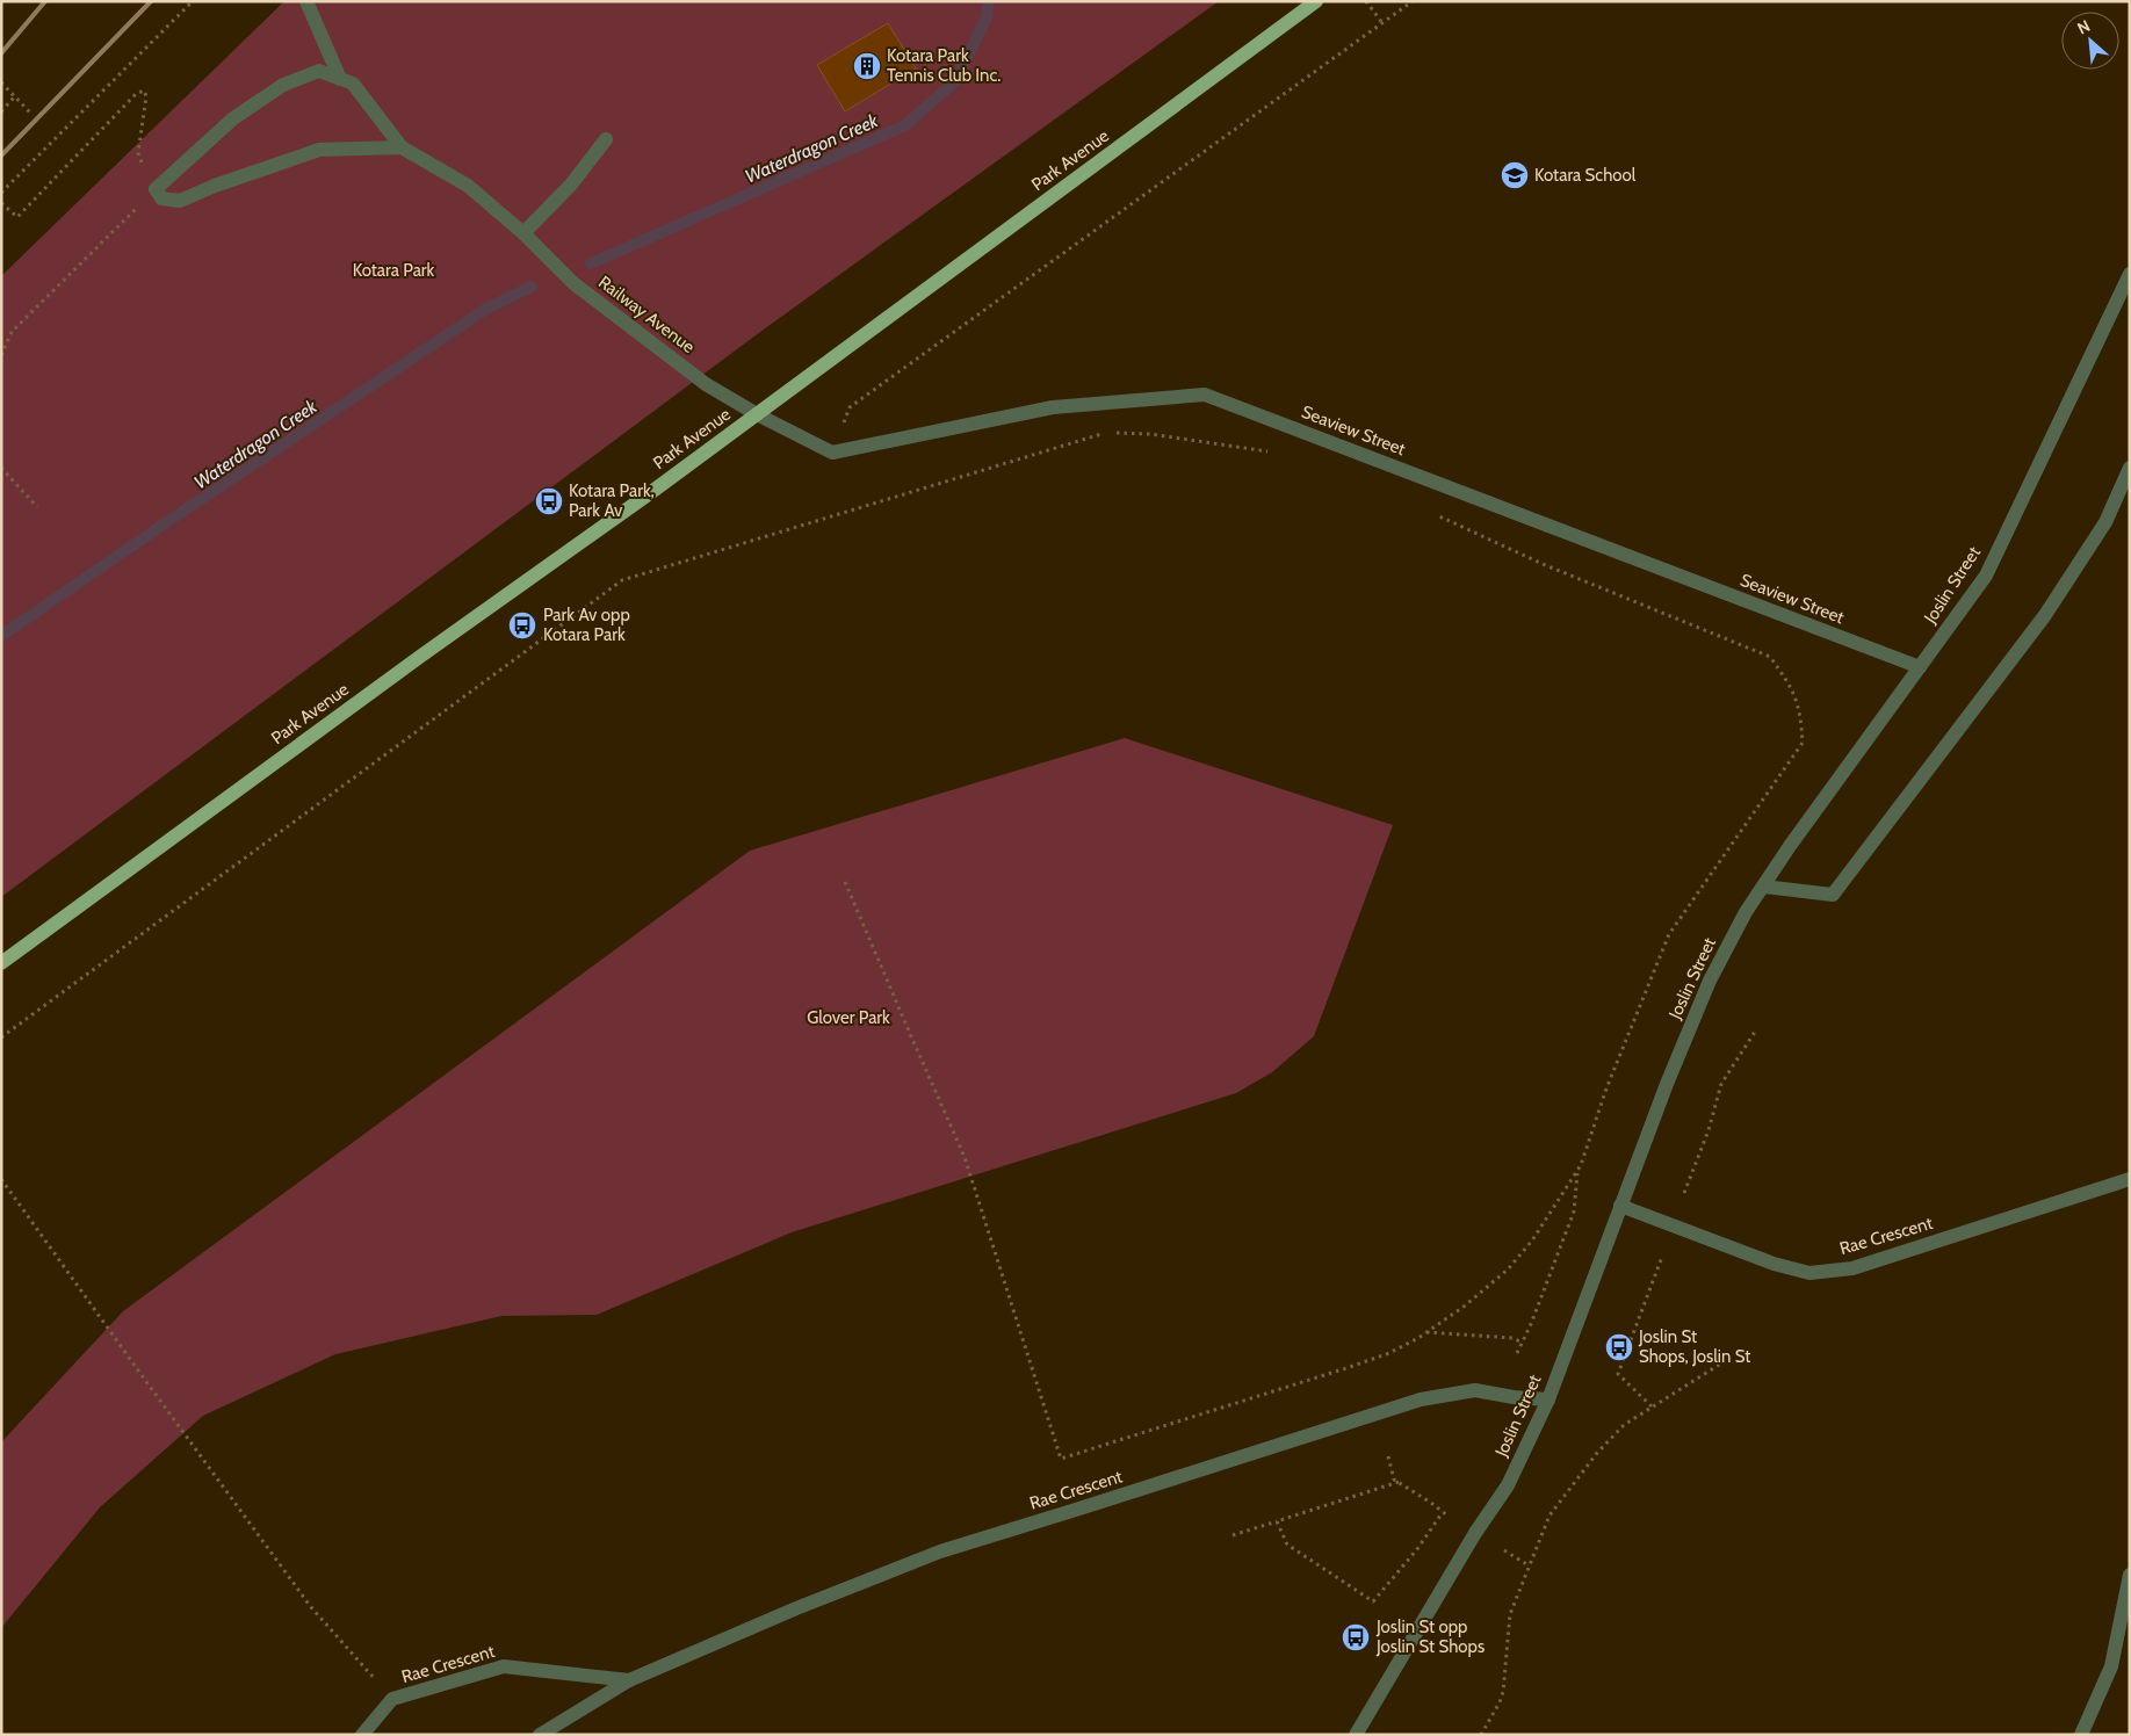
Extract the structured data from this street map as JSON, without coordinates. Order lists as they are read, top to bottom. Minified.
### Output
{"streets":{"main road":["Park Avenue"],"street":["Railway Avenue","Seaview Street","Joslin Street","Rae Crescent"]},"crossings":[["Park Avenue","Railway Avenue"],["Seaview Street","Joslin Street"],["Joslin Street","Rae Crescent"]],"water":["Waterdragon Creek"],"parks":["Kotara Park","Glover Park"],"places":{"building":["Kotara Park Tennis Club Inc."],"school or university":["Kotara School"],"bus stop":["Kotara Park, Park Av","Park Av opp Kotara Park","Joslin St Shops, Joslin St","Joslin St opp Joslin St Shops"]},"north":"top left"}
